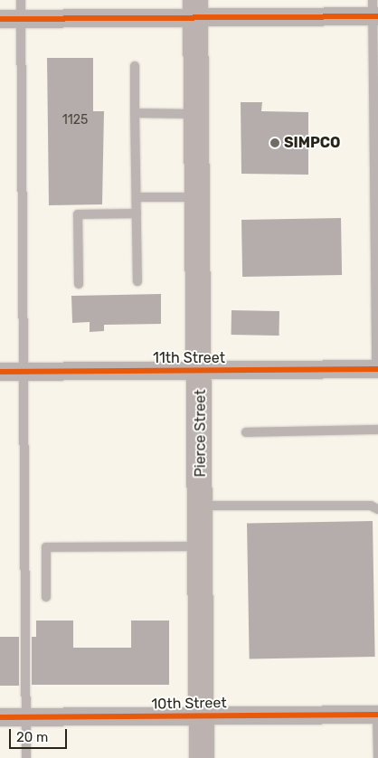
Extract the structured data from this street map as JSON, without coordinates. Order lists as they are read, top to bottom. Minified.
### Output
{"streets":{"main road":["Pierce Street"],"street":["11th Street","10th Street"]},"crossings":[["11th Street","Pierce Street"],["Pierce Street","10th Street"]],"places":["SIMPCO"],"house_numbers":["1125"],"scale_bar":"20 m"}
